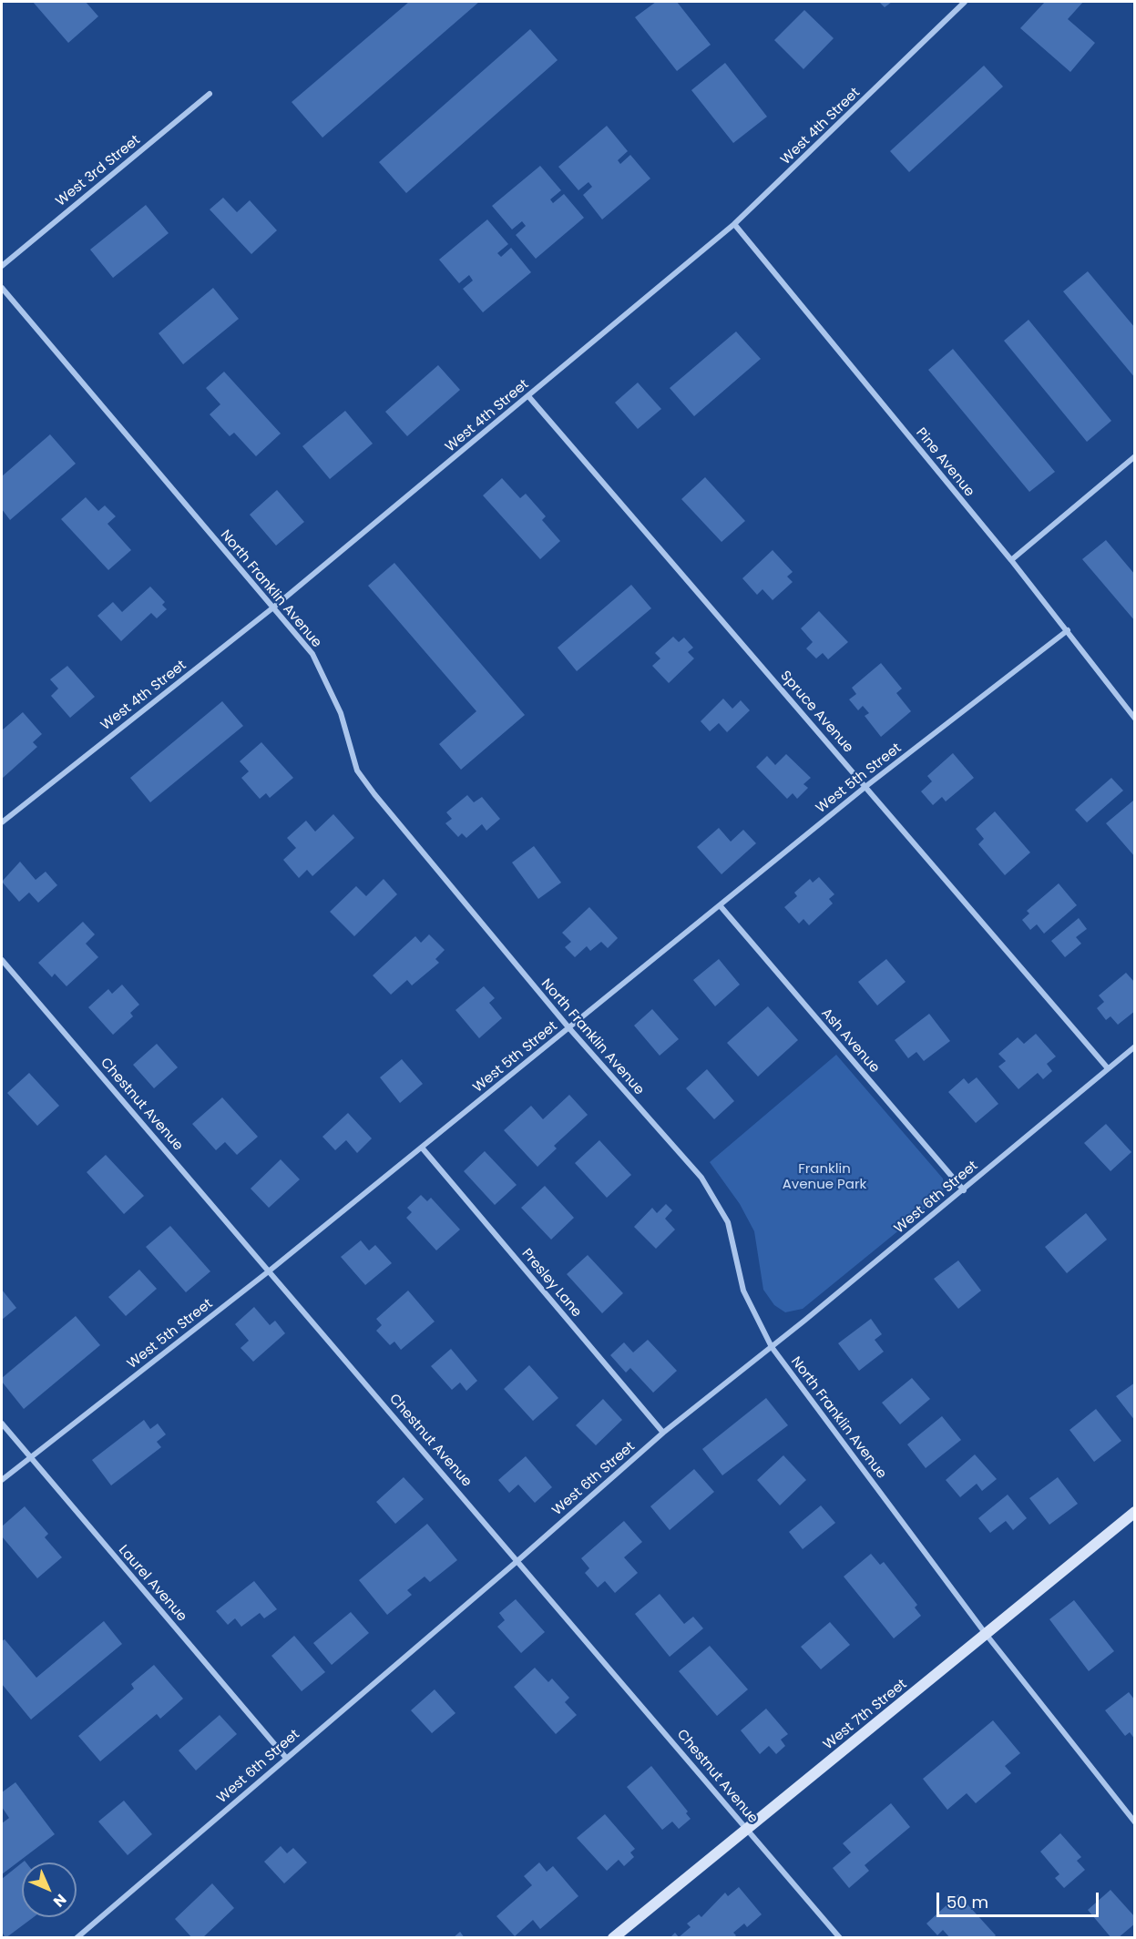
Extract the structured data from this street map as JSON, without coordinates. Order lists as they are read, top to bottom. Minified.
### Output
{"streets":{"street":["West 4th Street","West 3rd Street","Pine Avenue","North Franklin Avenue","Spruce Avenue","West 5th Street","Ash Avenue","Chestnut Avenue","West 6th Street","Presley Lane","Laurel Avenue","West 7th Street"]},"crossings":[["West 4th Street","Pine Avenue"],["West 4th Street","North Franklin Avenue"],["West 4th Street","Spruce Avenue"],["Pine Avenue","West 5th Street"],["North Franklin Avenue","West 5th Street"],["North Franklin Avenue","West 6th Street"],["North Franklin Avenue","West 7th Street"],["Spruce Avenue","West 5th Street"],["Spruce Avenue","West 6th Street"],["West 5th Street","Ash Avenue"],["West 5th Street","Chestnut Avenue"],["West 5th Street","Presley Lane"],["West 5th Street","Laurel Avenue"],["Ash Avenue","West 6th Street"],["Chestnut Avenue","West 6th Street"],["Chestnut Avenue","West 7th Street"],["West 6th Street","Presley Lane"],["West 6th Street","Laurel Avenue"]],"parks":["Franklin Avenue Park"],"scale_bar":"50 m","north":"bottom right"}
